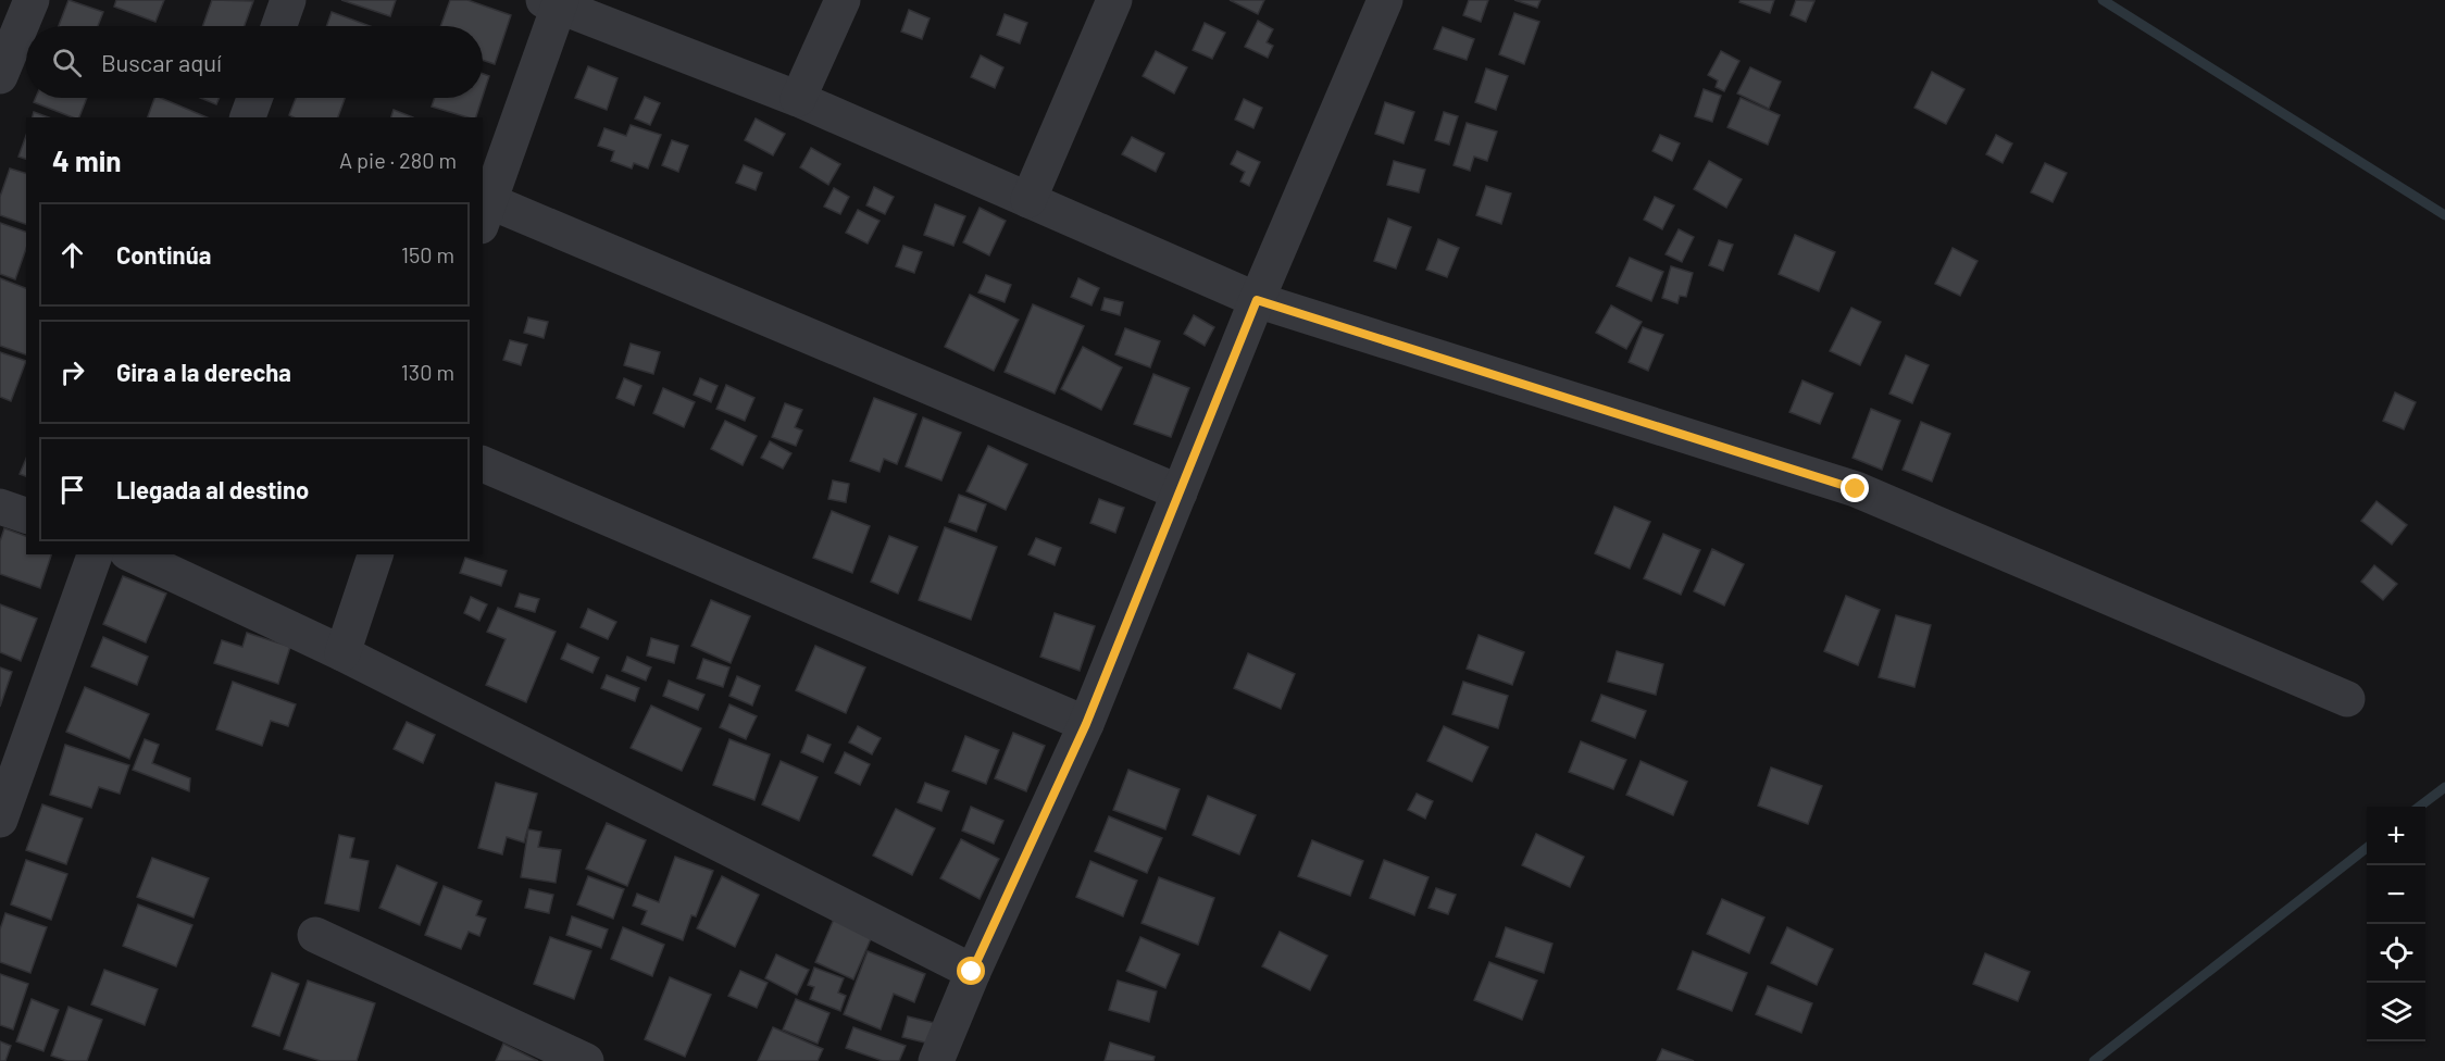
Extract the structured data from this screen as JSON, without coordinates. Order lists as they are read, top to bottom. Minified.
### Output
{"page":{"search":"Buscar aquí","heading":["4 min","A pie · 280 m"],"list":[["Continúa","150 m"],["Gira a la derecha","130 m"],"Llegada al destino"],"map_buttons":["+","−"]}}
